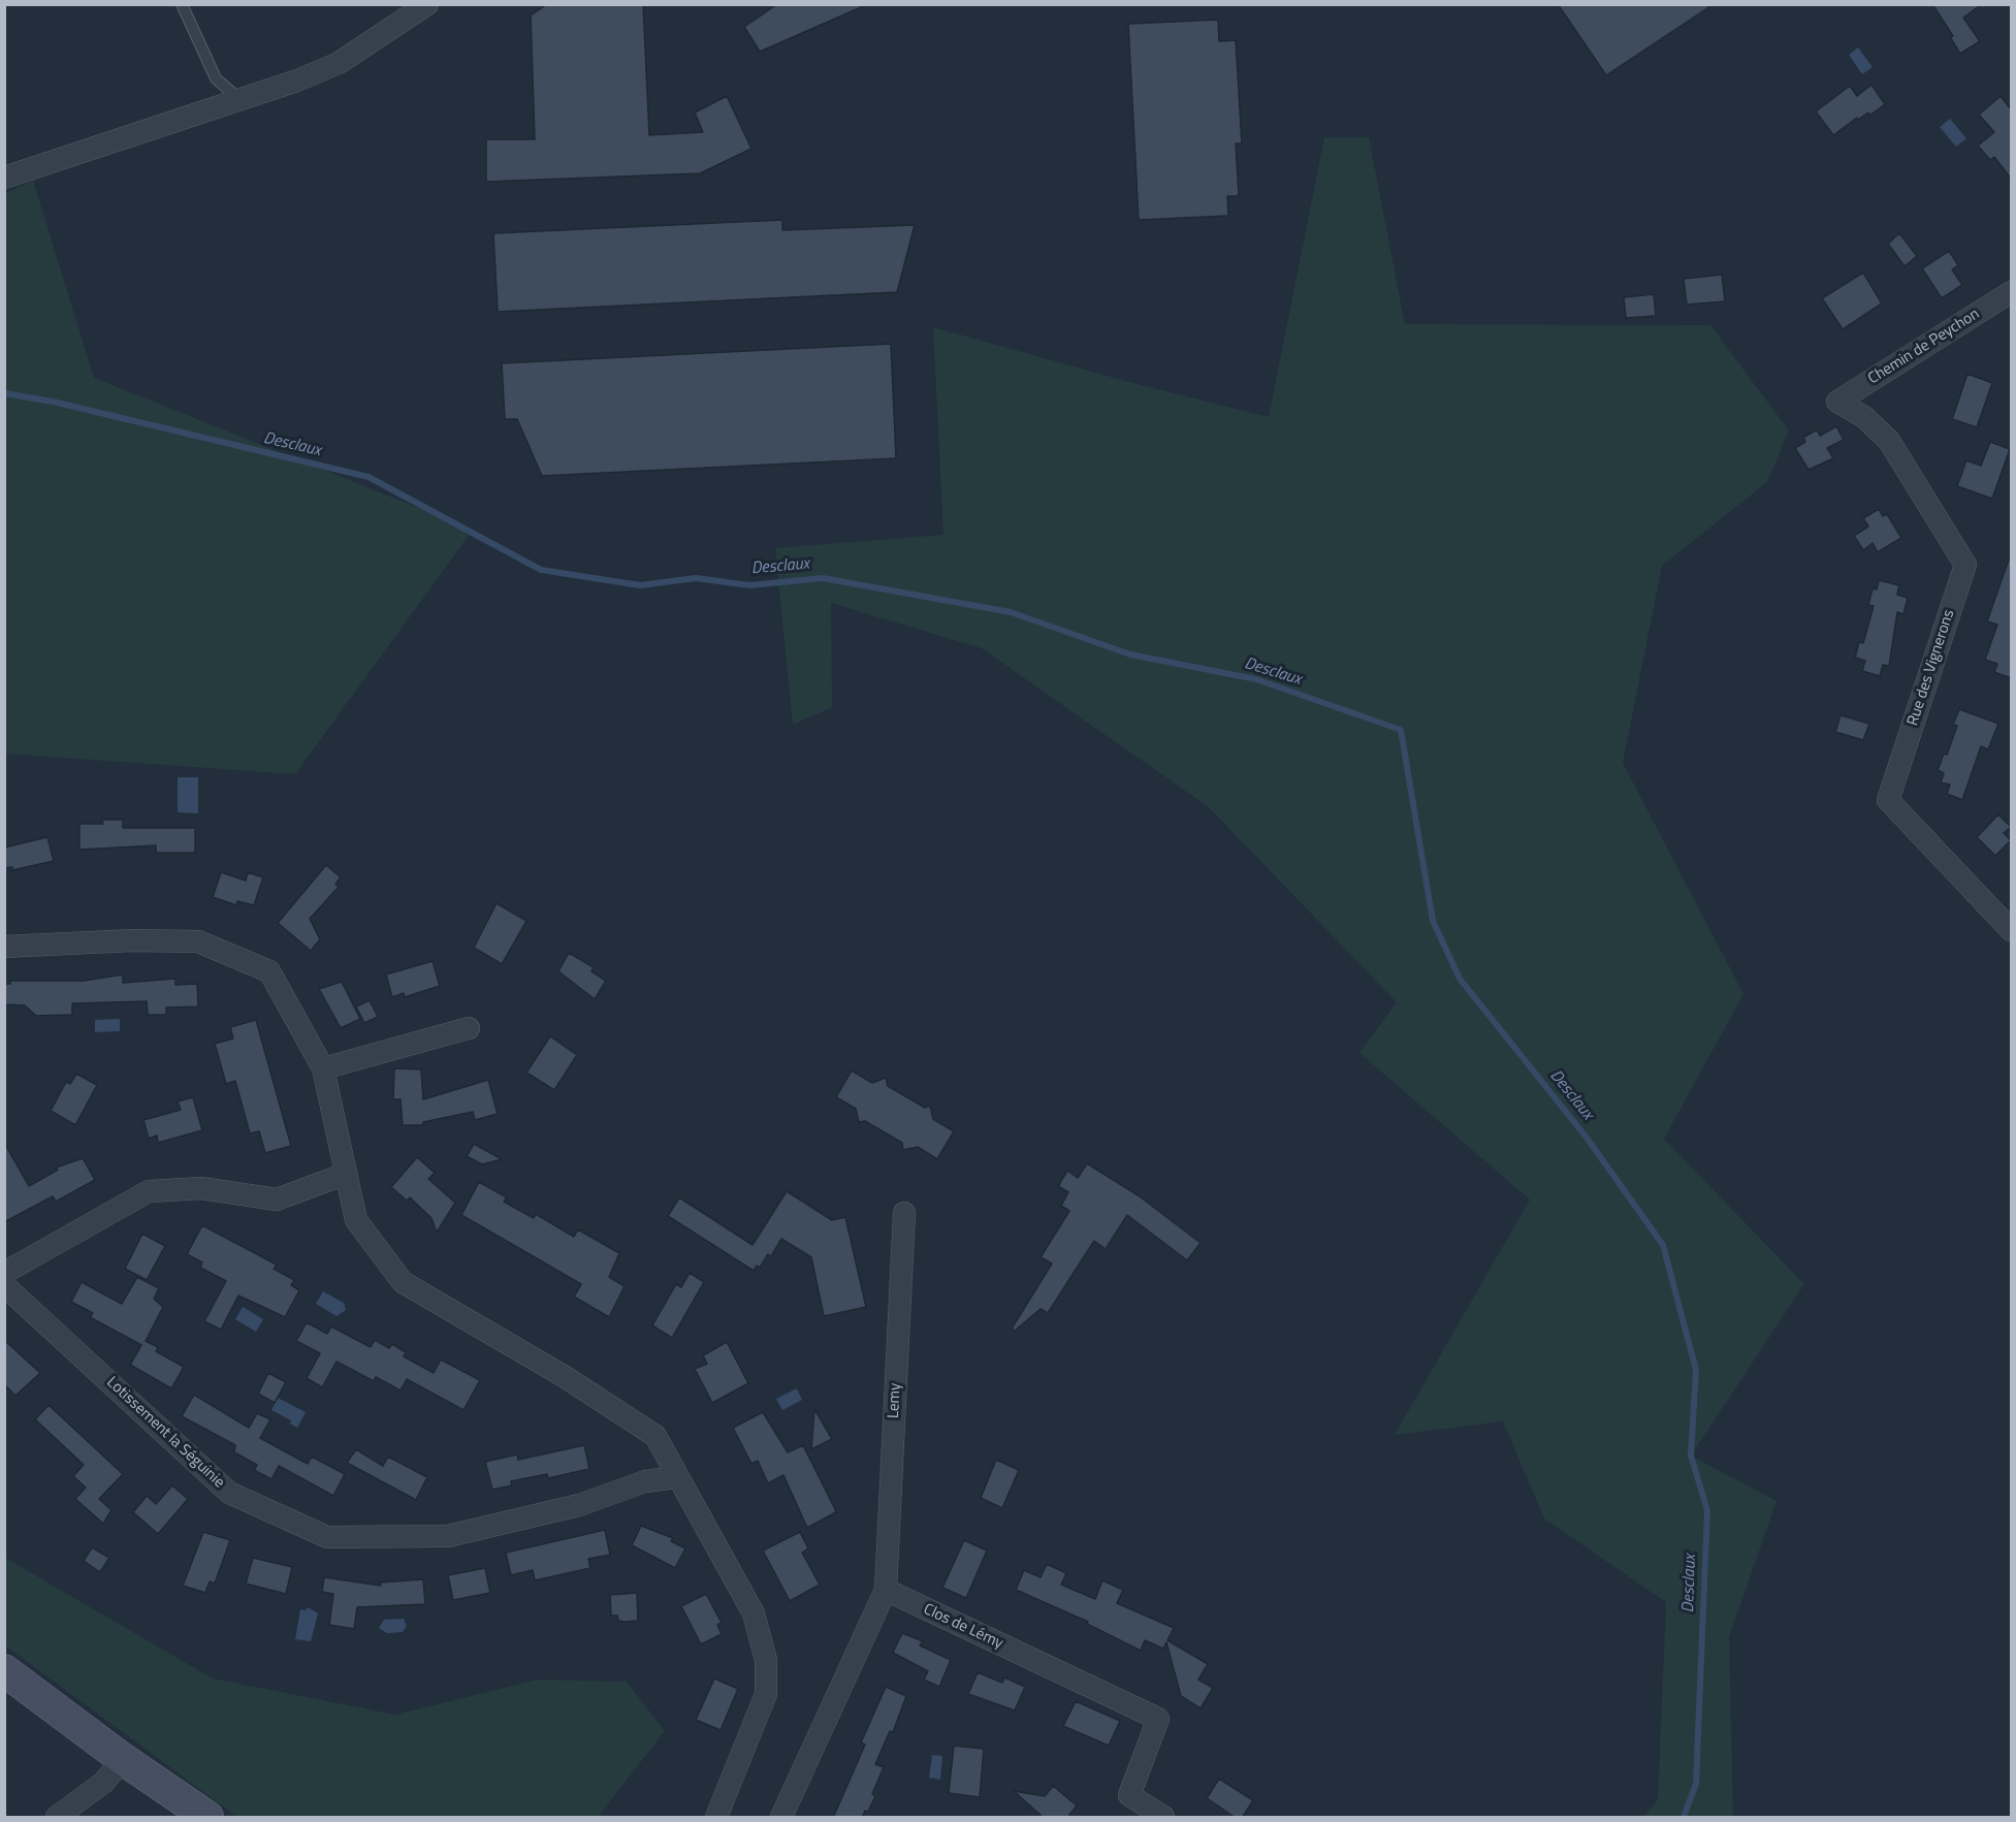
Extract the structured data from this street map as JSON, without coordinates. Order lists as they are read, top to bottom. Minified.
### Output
{"streets":{"street":["Chemin de Peychon","Rue des Vignerons","Lemy","Lotissement la Séguinie","Clos de Lémy"]},"crossings":[["Chemin de Peychon","Rue des Vignerons"],["Lemy","Clos de Lémy"]],"water":["Desclaux"]}
